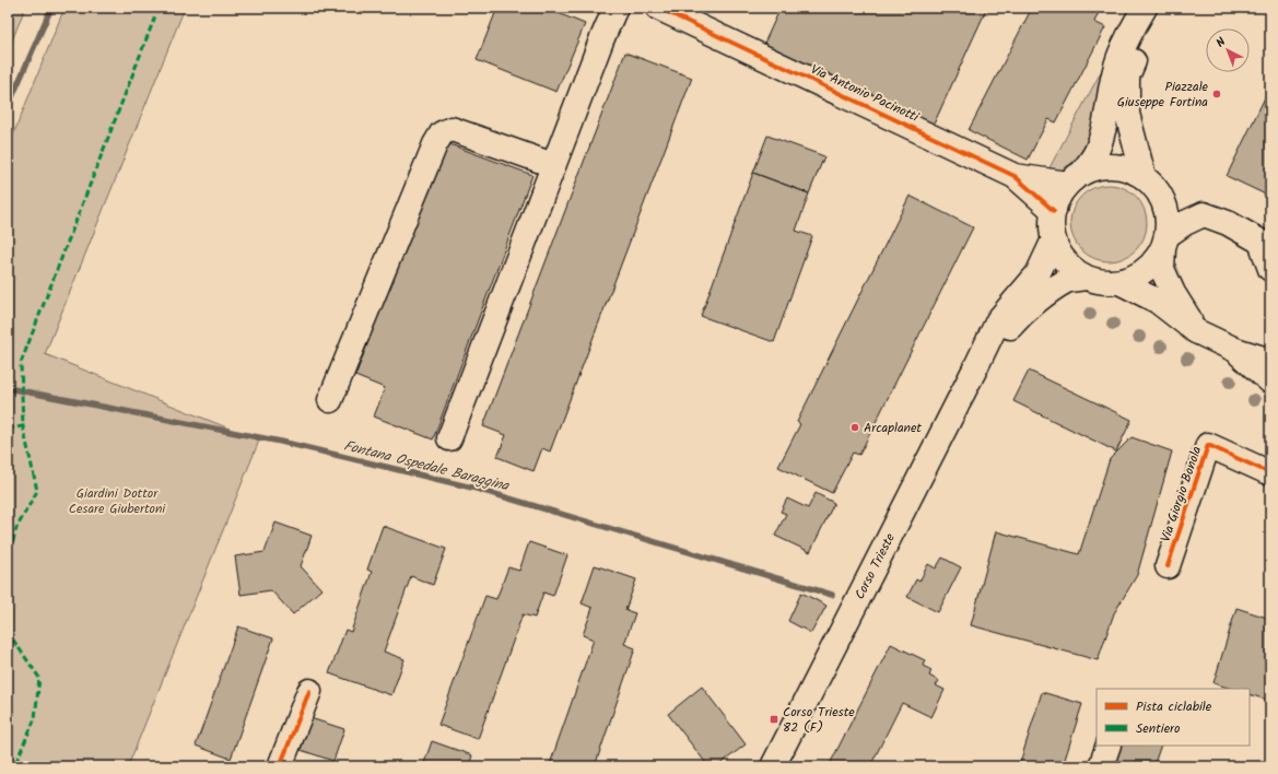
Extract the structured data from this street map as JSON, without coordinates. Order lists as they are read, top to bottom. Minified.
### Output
{"streets":{"main road":["Via Antonio Pacinotti","Via Giorgio Bonola","Corso Trieste"]},"crossings":[["Via Antonio Pacinotti","Corso Trieste"]],"water":["Fontana Ospedale Baraggina"],"parks":["Giardini Dottor Cesare Giubertoni"],"places":{"other":["Piazzale Giuseppe Fortina","Arcaplanet"],"transit":["Corso Trieste 82 (F)"]},"legend":["Pista ciclabile","Sentiero"],"north":"top left"}
